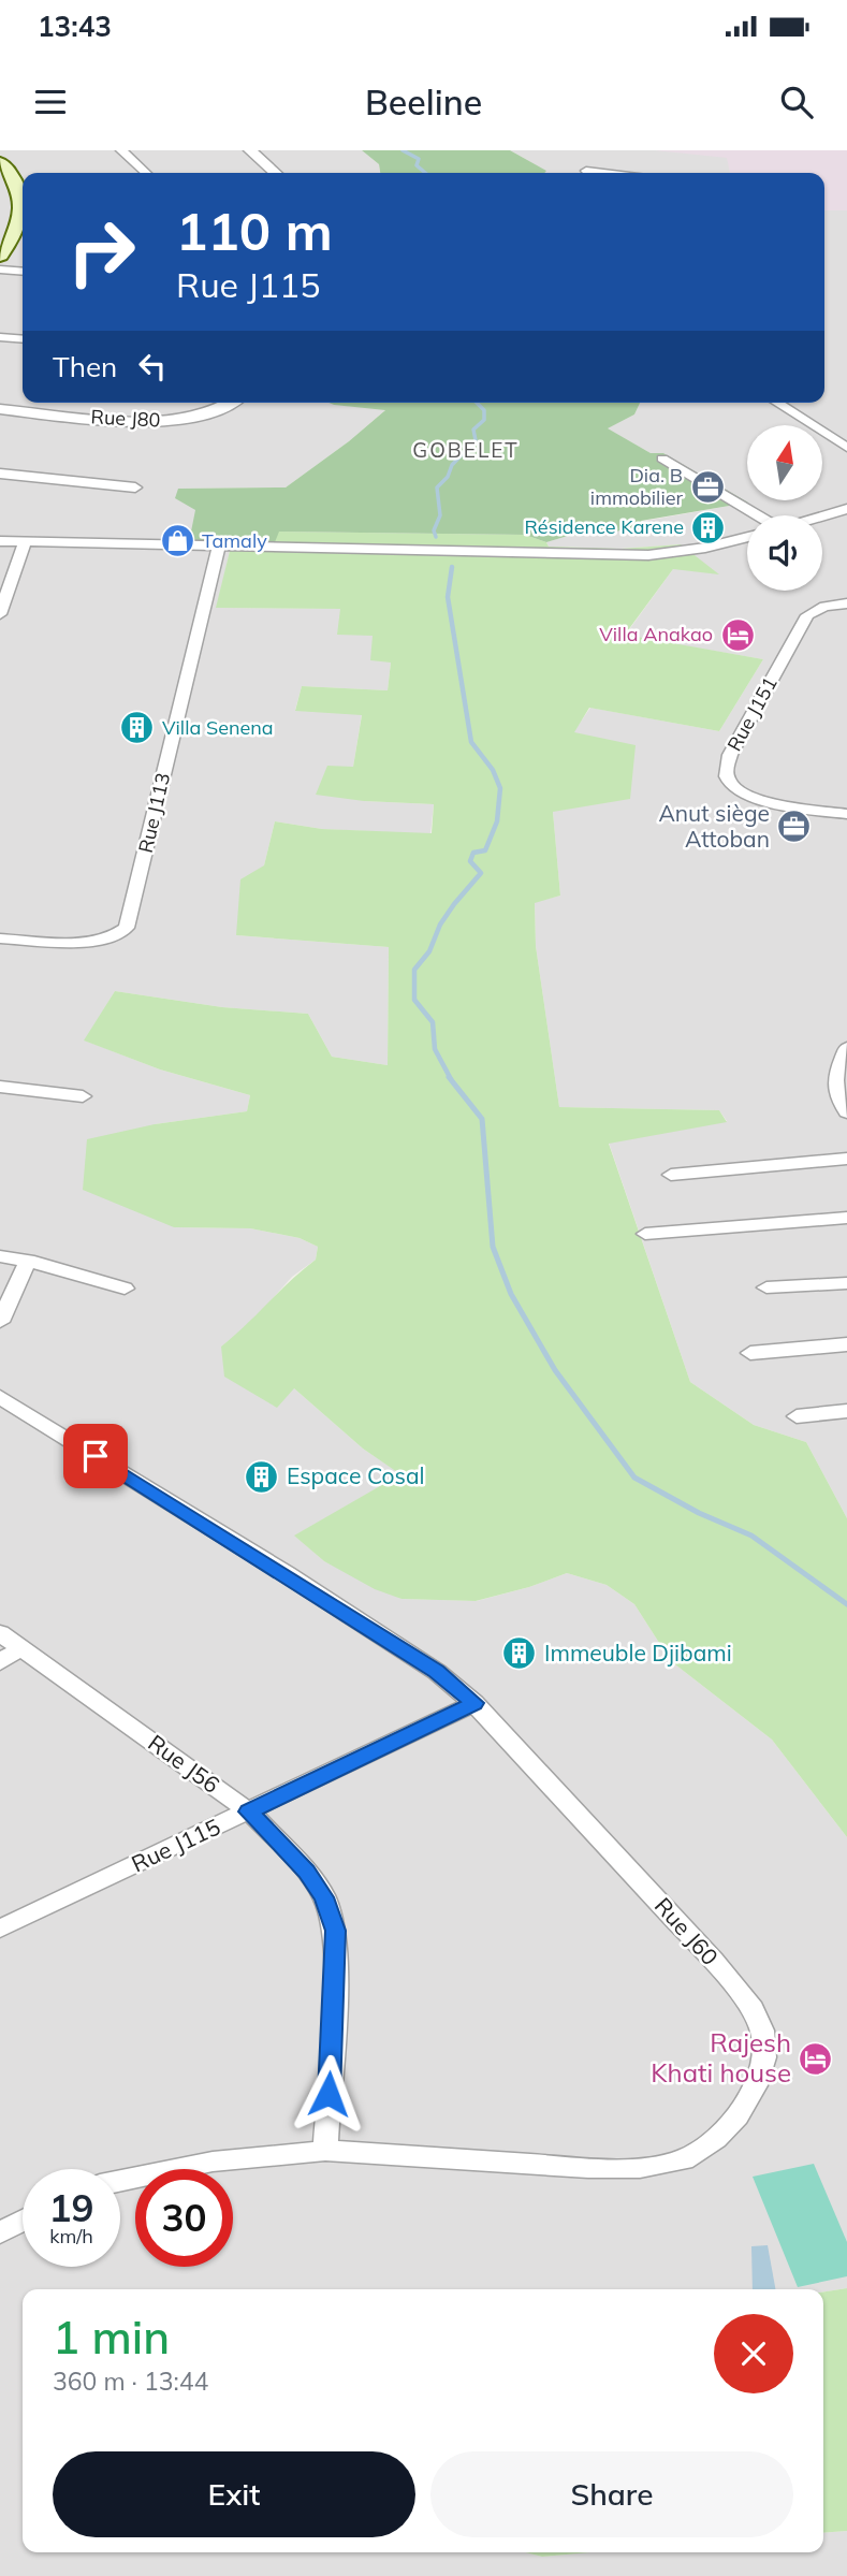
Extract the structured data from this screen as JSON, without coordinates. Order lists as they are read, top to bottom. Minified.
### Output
{"streets":{"street":["Rue J80","Rue J151","Rue J113","Rue J56","Rue J115","Rue J60"]},"crossings":[["Rue J56","Rue J115"],["Rue J56","Rue J60"],["Rue J115","Rue J60"]],"districts":["GOBELET"],"places":{"office":["Dia. B immobilier","Anut siège Attoban"],"building":["Résidence Karene","Villa Senena","Espace Cosal","Immeuble Djibami"],"shop":["Tamaly"],"hotel":["Villa Anakao","Rajesh Khati house"]},"north":"top","page":{"status":"13:43","header":"Beeline","turn":["110 m","Rue J115"],"then":"Then","speed":"19 km/h","limit":"30","heading":["1 min","360 m · 13:44"],"buttons":["Exit","Share"]}}
